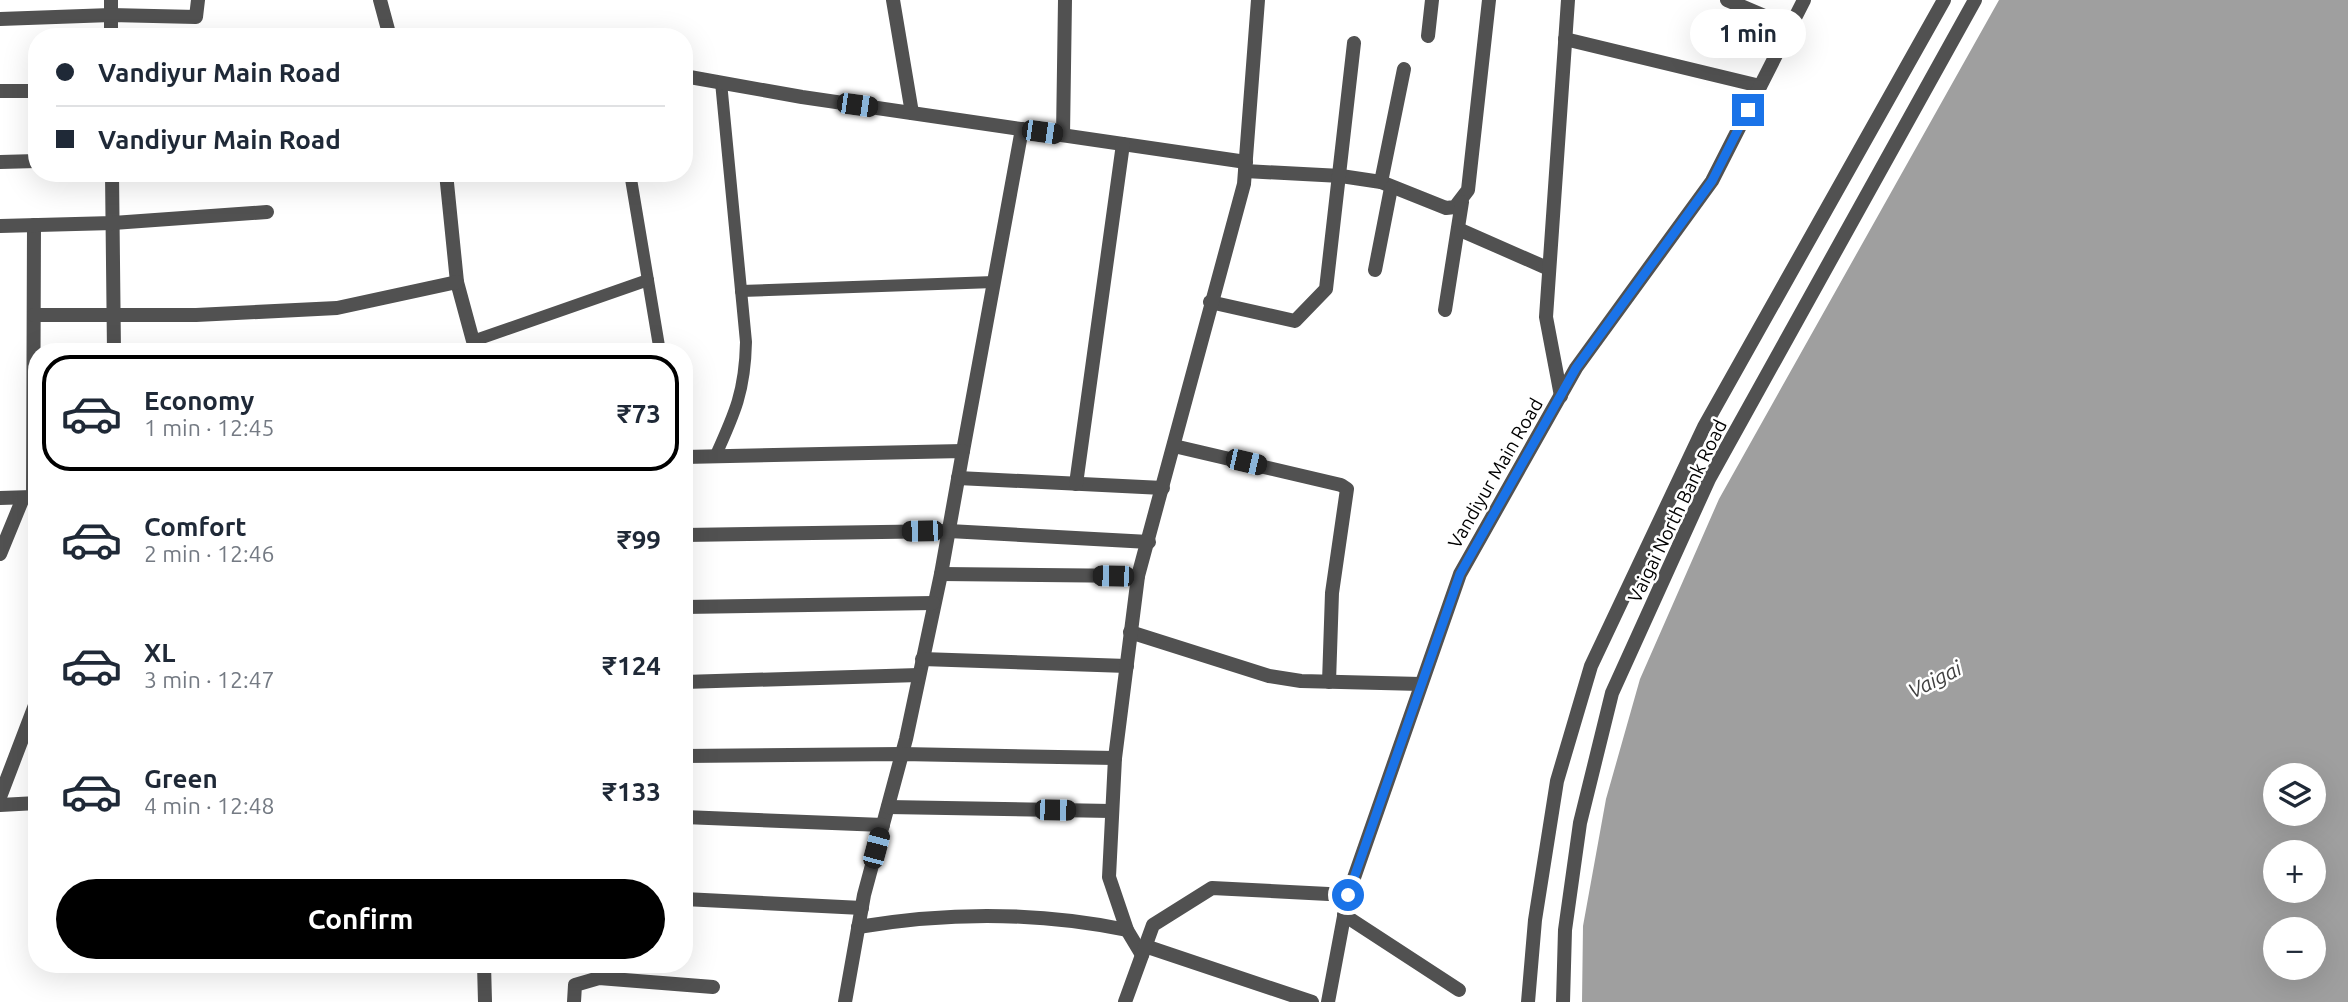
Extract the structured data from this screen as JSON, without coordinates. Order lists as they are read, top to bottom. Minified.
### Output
{"streets":{"street":["Vandiyur Main Road","Vaigai North Bank Road"]},"water":["Vaigai"],"page":{"bubble":"1 min","banner":["Vandiyur Main Road","Vandiyur Main Road"],"list":[{"name":"Economy","note":"1 min · 12:45","value":"₹73"},{"name":"Comfort","note":"2 min · 12:46","value":"₹99"},{"name":"XL","note":"3 min · 12:47","value":"₹124"},{"name":"Green","note":"4 min · 12:48","value":"₹133"}],"map_buttons":["+","−"],"buttons":"Confirm"}}
